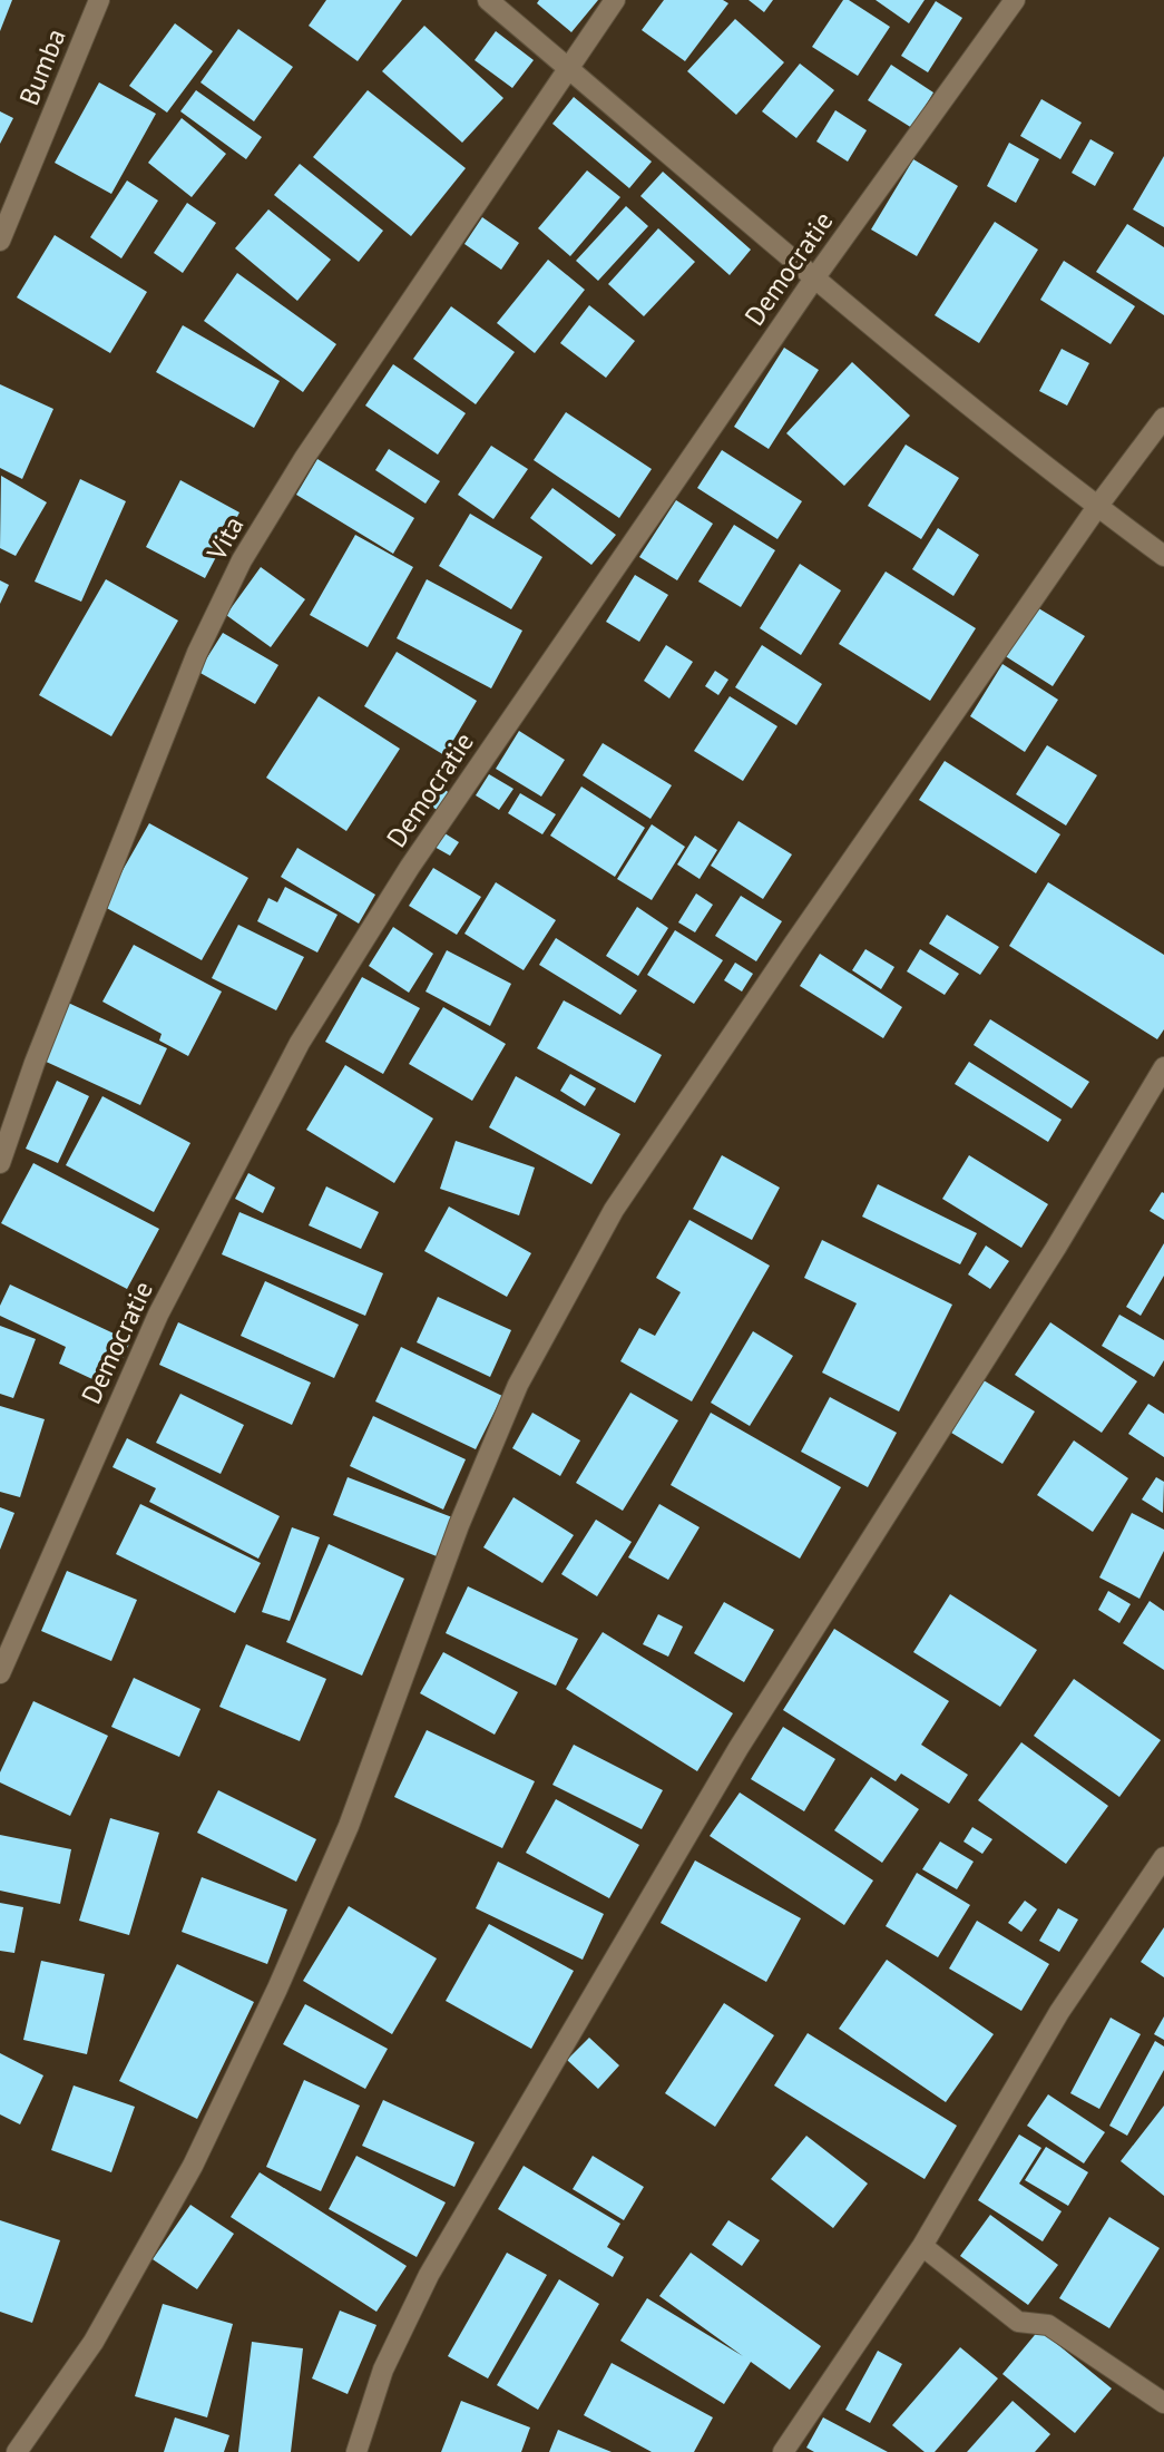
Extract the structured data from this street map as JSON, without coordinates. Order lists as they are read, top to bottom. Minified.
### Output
{"streets":{"street":["Bumba","Democratie","Vita"]}}
